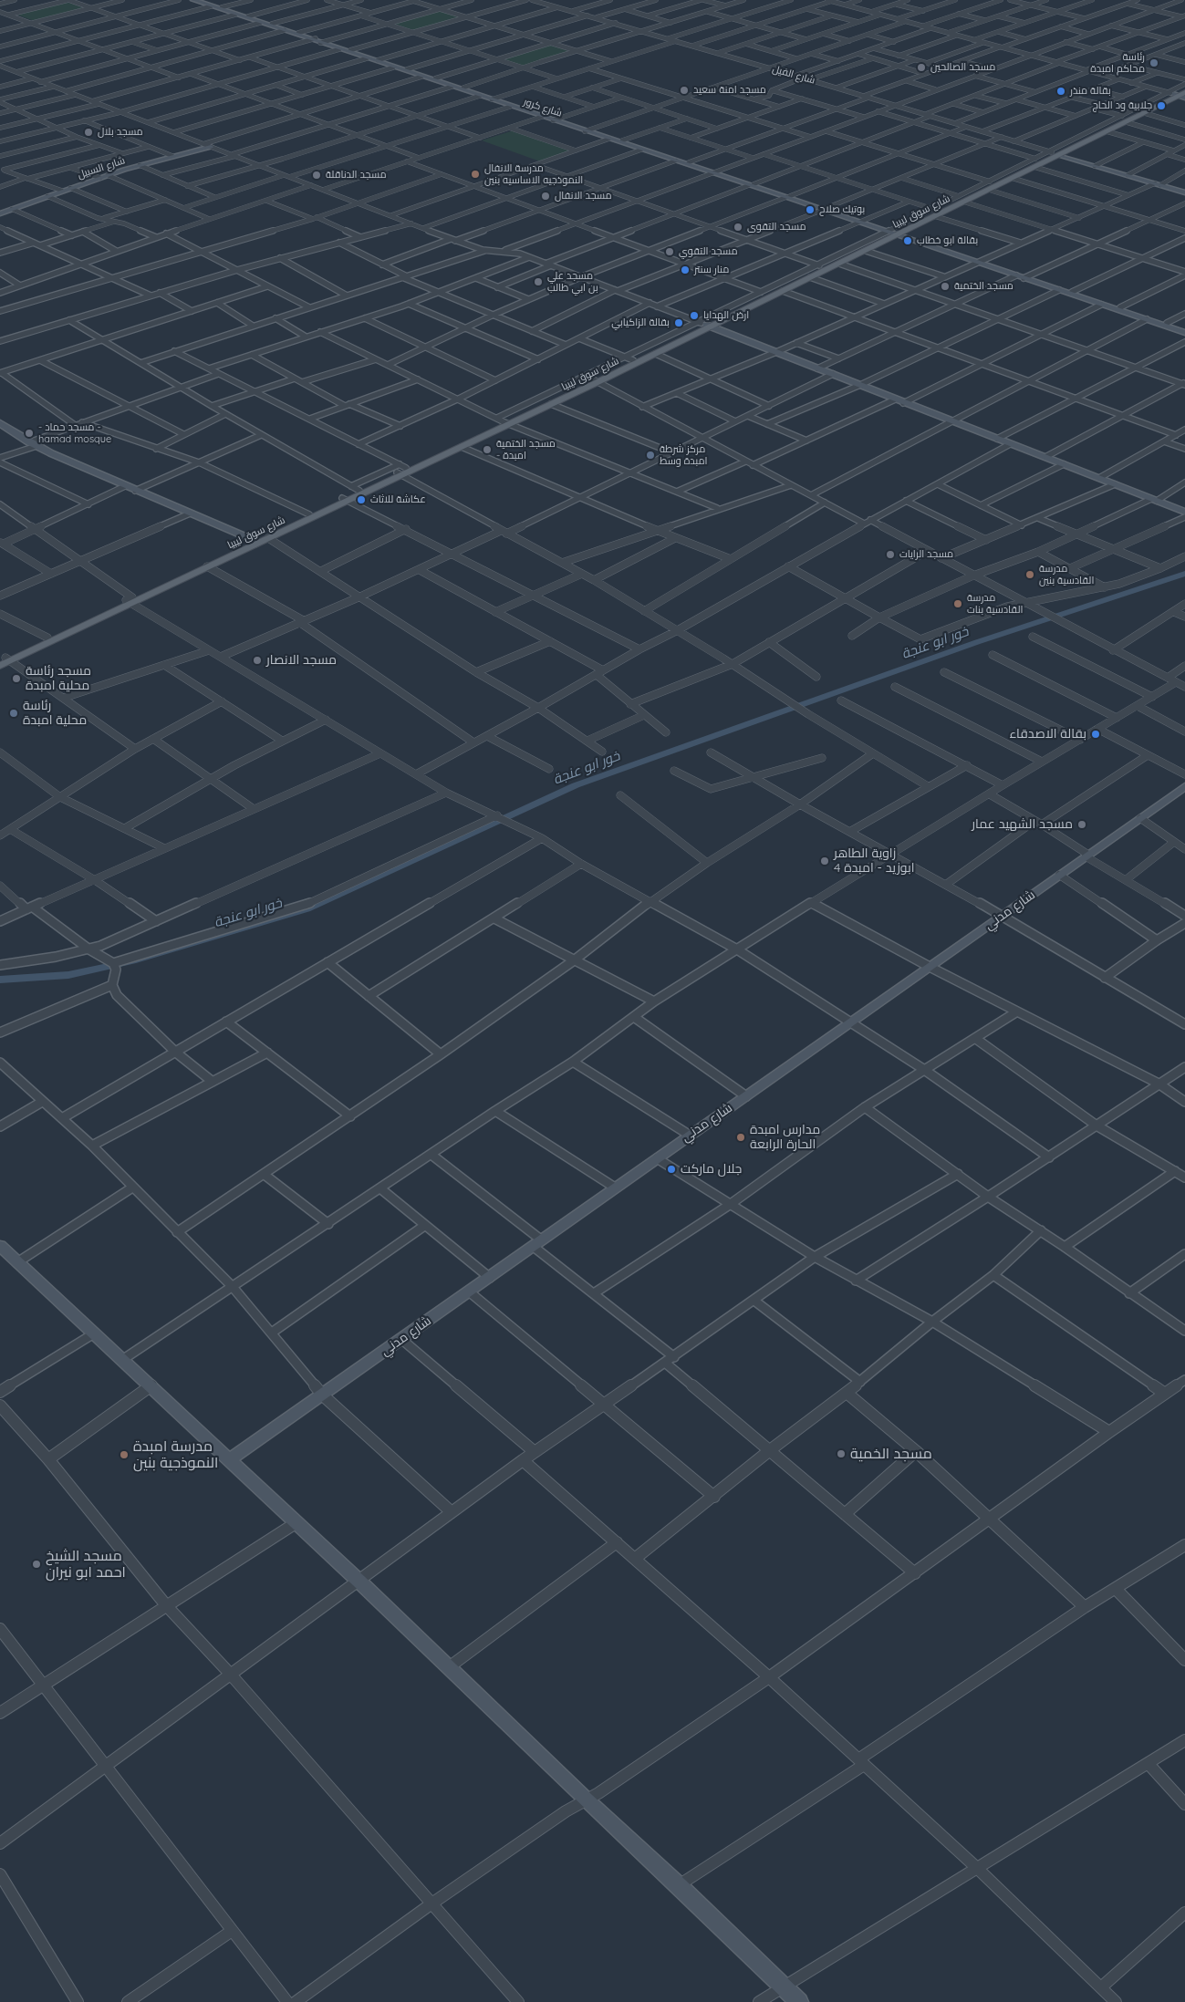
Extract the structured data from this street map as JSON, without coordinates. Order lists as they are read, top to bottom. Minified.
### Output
{"streets":{"main road":["شارع كرور","شارع السبيل","شارع سوق ليبيا","شارع مدني"],"street":["شارع الفيل"]},"crossings":[["شارع الفيل","شارع سوق ليبيا"],["شارع كرور","شارع سوق ليبيا"]],"water":["خور ابو عنجة"],"places":["رئاسة محاكم امبدة","مسجد الصالحين","مسجد امنة سعيد","بقالة منذر","جلابية ود الحاج","مسجد بلال","مدرسة الانفال النموذجيه الاساسيه بنين","مسجد الدناقلة","مسجد الانفال","بوتيك صلاح","مسجد التقوى","بقالة ابو خطاب","مسجد التقوي","منار سنتر","مسجد علي بن ابي طالب","مسجد الختمية","ارض الهدايا","بقالة الزاكيابي","- مسجد حماد - hamad mosque","مسجد الختمية - امبدة","مركز شرطة امبدة وسط","عكاشة للاثاث","مسجد الرايات","مدرسة القادسية بنين","مدرسة القادسية بنات","مسجد الانصار","مسجد رئاسة محلية امبدة","رئاسة محلية امبدة","بقالة الاصدقاء","مسجد الشهيد عمار","زاوية الطاهر ابوزيد - امبدة 4","مدارس امبدة الحارة الرابعة","جلال ماركت","مسجد الخمية","مدرسة امبدة النموذجية بنين","مسجد الشيخ احمد ابو نيران"]}
